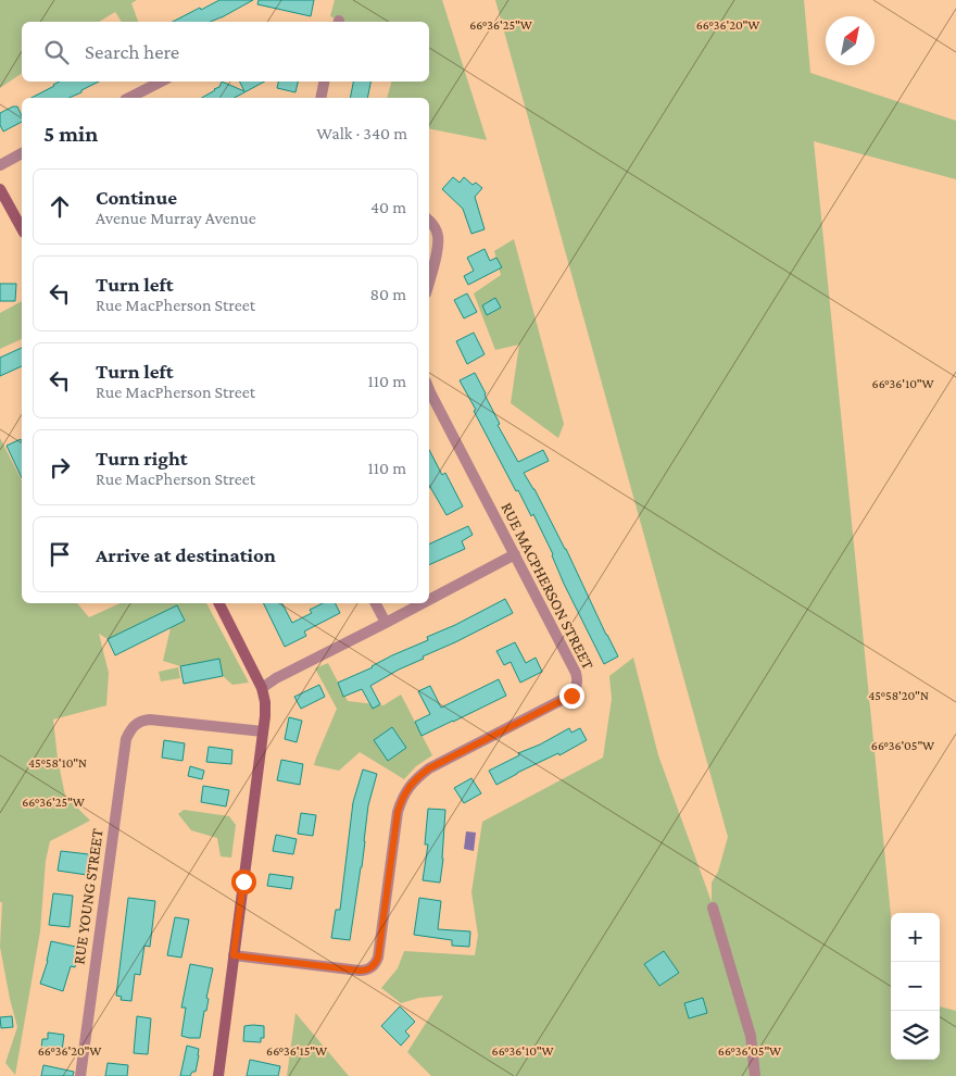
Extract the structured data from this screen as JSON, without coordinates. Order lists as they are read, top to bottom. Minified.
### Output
{"streets":{"street":["RUE MACPHERSON STREET","RUE YOUNG STREET"]},"north":"top right","page":{"search":"Search here","heading":["5 min","Walk · 340 m"],"list":[["Continue","Avenue Murray Avenue","40 m"],["Turn left","Rue MacPherson Street","80 m"],["Turn left","Rue MacPherson Street","110 m"],["Turn right","Rue MacPherson Street","110 m"],"Arrive at destination"],"map_buttons":["+","−"]},"coordinates":["66°36'25\"W","66°36'20\"W","66°36'10\"W","45°58'20\"N","66°36'05\"W","45°58'10\"N","66°36'15\"W"]}
